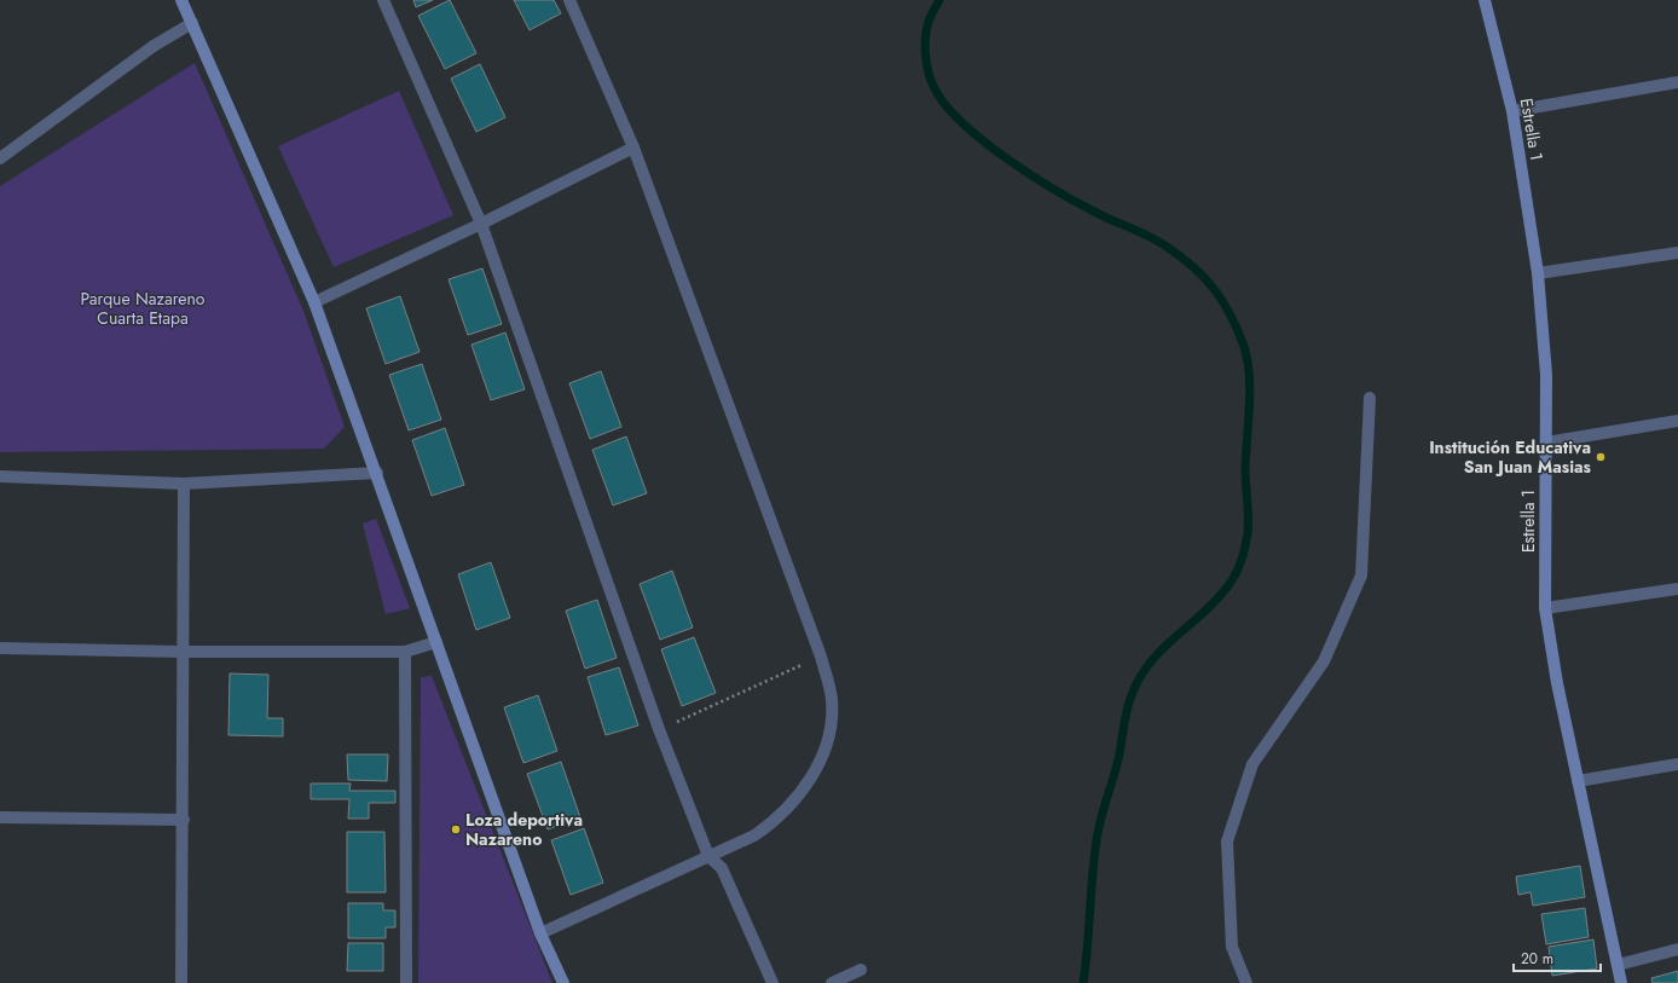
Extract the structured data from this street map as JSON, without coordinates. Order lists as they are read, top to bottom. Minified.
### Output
{"streets":{"street":["Estrella 1"]},"parks":["Parque Nazareno Cuarta Etapa"],"places":["Institución Educativa San Juan Masias","Loza deportiva Nazareno"],"scale_bar":"20 m"}
